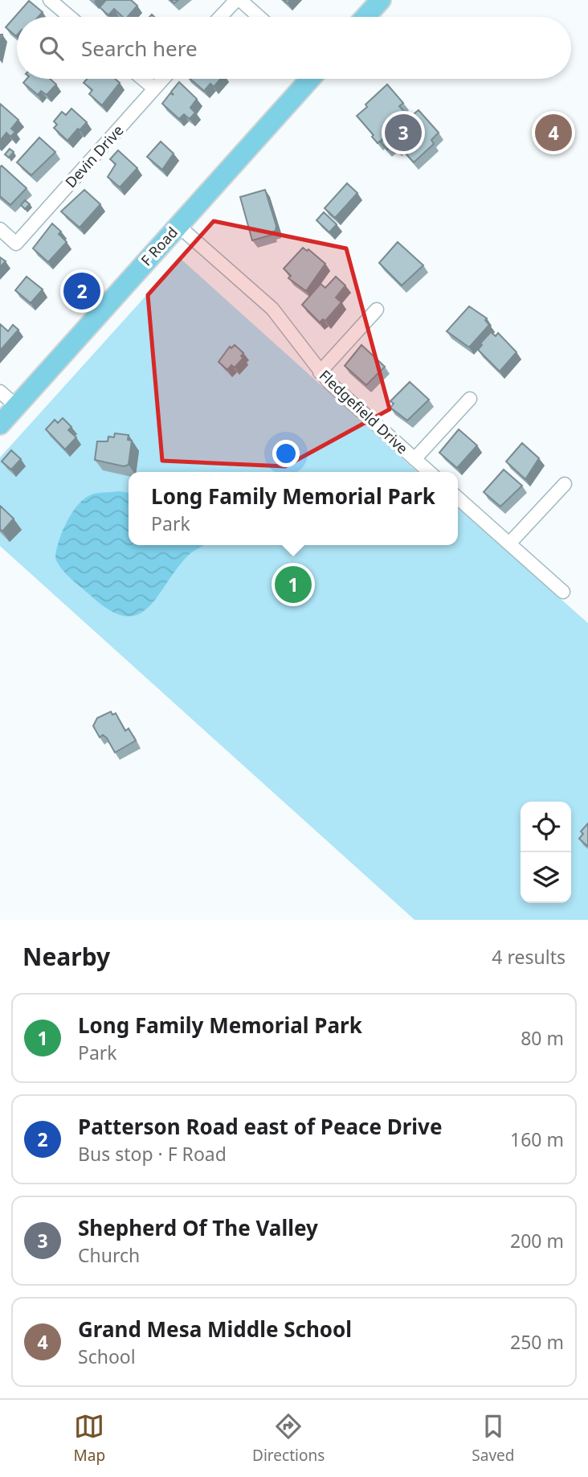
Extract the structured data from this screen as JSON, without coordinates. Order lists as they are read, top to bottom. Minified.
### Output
{"streets":{"main road":["F Road"],"street":["Devin Drive","Fledgefield Drive"]},"crossings":[["F Road","Fledgefield Drive"]],"page":{"search":"Search here","pins":["3","4","2","1"],"popup":["Long Family Memorial Park","Park"],"heading":["Nearby","4 results"],"list":[{"mark":"1","name":"Long Family Memorial Park","note":"Park","value":"80 m"},{"mark":"2","name":"Patterson Road east of Peace Drive","note":"Bus stop · F Road","value":"160 m"},{"mark":"3","name":"Shepherd Of The Valley","note":"Church","value":"200 m"},{"mark":"4","name":"Grand Mesa Middle School","note":"School","value":"250 m"}],"nav":["Map","Directions","Saved"]}}
